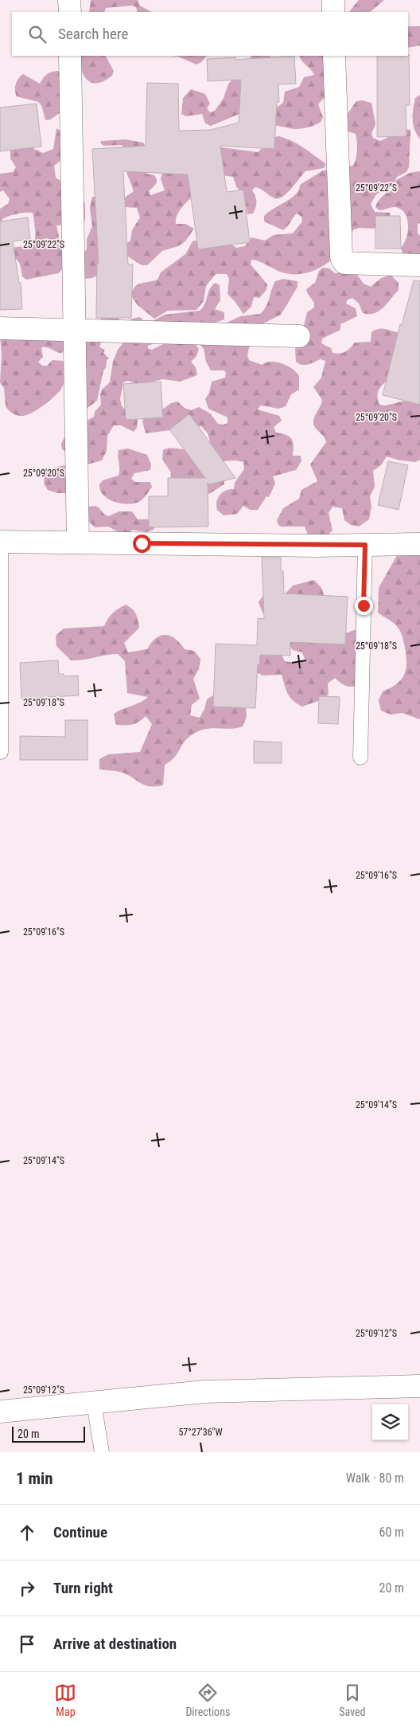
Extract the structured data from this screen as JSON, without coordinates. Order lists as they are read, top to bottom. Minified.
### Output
{"scale_bar":"20 m","page":{"search":"Search here","scale":"20 m","heading":["1 min","Walk · 80 m"],"list":[["Continue","60 m"],["Turn right","20 m"],"Arrive at destination"],"nav":["Map","Directions","Saved"]},"coordinates":["25°09'22\"S","25°09'20\"S","25°09'18\"S","25°09'16\"S","25°09'14\"S","25°09'12\"S","57°27'36\"W"]}
